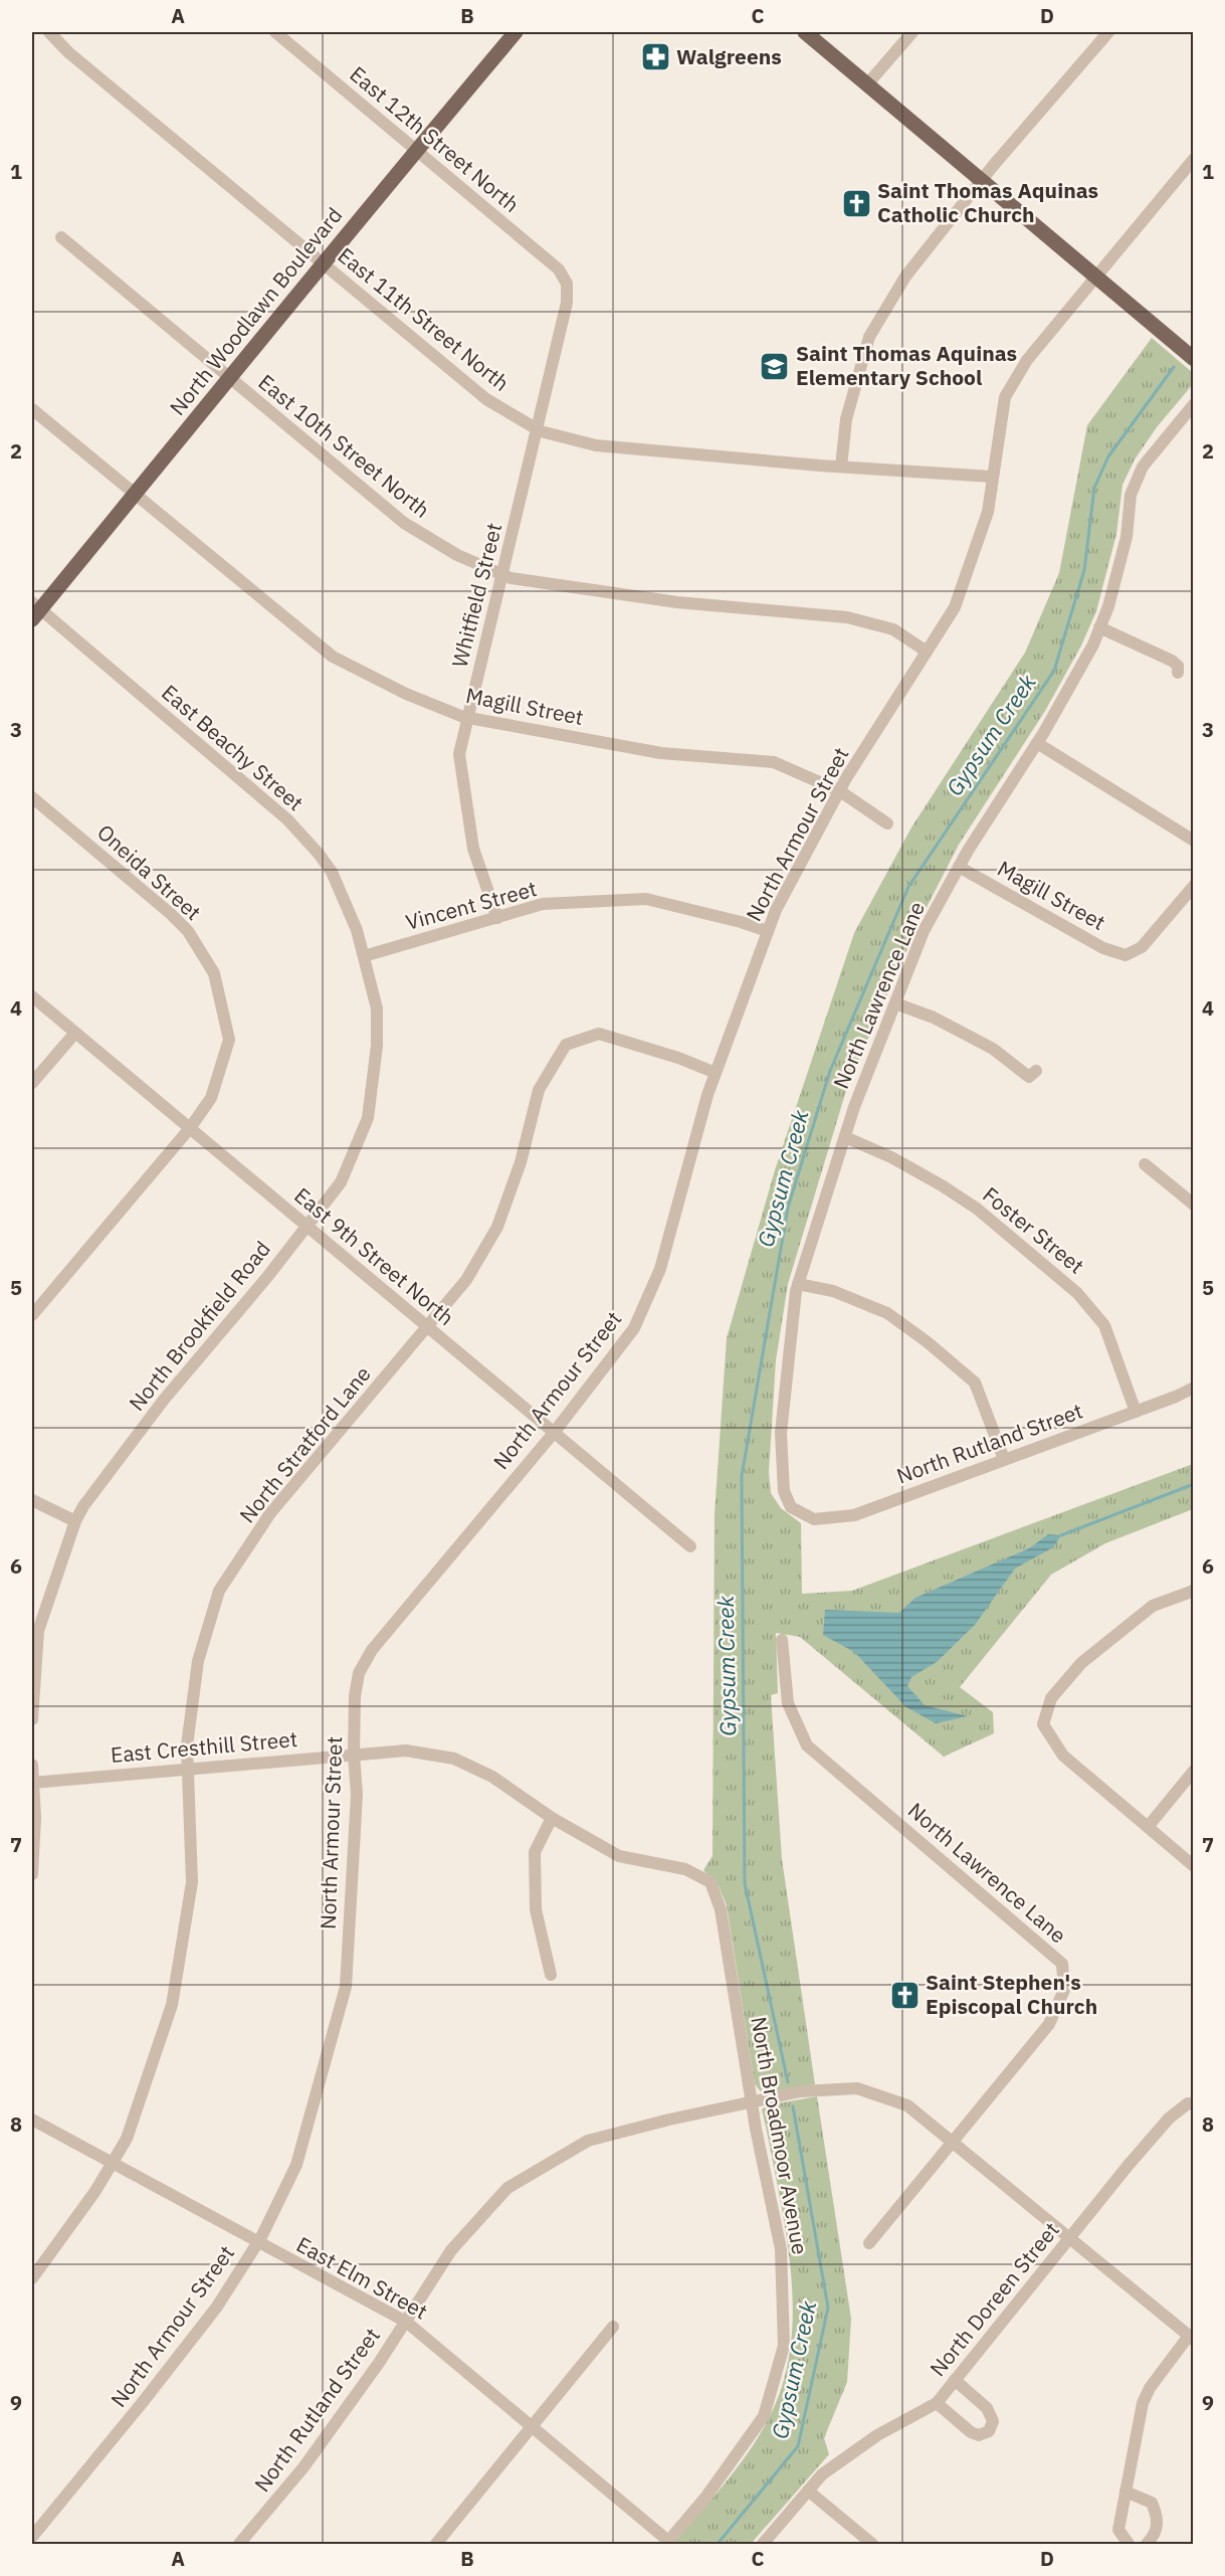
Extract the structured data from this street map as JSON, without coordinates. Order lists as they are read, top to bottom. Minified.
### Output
{"streets":{"main road":["North Woodlawn Boulevard"],"street":["East 12th Street North","East 11th Street North","East 10th Street North","Whitfield Street","Magill Street","East Beachy Street","North Armour Street","Oneida Street","Vincent Street","North Lawrence Lane","Foster Street","East 9th Street North","North Brookfield Road","North Rutland Street","North Stratford Lane","East Cresthill Street","North Broadmoor Avenue","East Elm Street","North Doreen Street"]},"crossings":[["East 12th Street North","North Woodlawn Boulevard"],["East 12th Street North","Whitfield Street"],["North Woodlawn Boulevard","East 11th Street North"],["North Woodlawn Boulevard","East 10th Street North"],["North Woodlawn Boulevard","Magill Street"],["North Woodlawn Boulevard","East Beachy Street"],["East 11th Street North","Whitfield Street"],["East 11th Street North","North Armour Street"],["East 10th Street North","Whitfield Street"],["East 10th Street North","North Armour Street"],["Whitfield Street","Magill Street"],["Whitfield Street","Vincent Street"],["Magill Street","North Armour Street"],["Magill Street","North Lawrence Lane"],["East Beachy Street","Vincent Street"],["East Beachy Street","North Brookfield Road"],["North Armour Street","Vincent Street"],["North Armour Street","East 9th Street North"],["North Armour Street","North Stratford Lane"],["North Armour Street","East Cresthill Street"],["North Armour Street","East Elm Street"],["Oneida Street","East 9th Street North"],["Vincent Street","North Brookfield Road"],["North Lawrence Lane","Foster Street"],["North Lawrence Lane","North Rutland Street"],["Foster Street","North Rutland Street"],["East 9th Street North","North Brookfield Road"],["East 9th Street North","North Stratford Lane"],["North Rutland Street","North Broadmoor Avenue"],["North Rutland Street","East Elm Street"],["North Rutland Street","North Doreen Street"],["North Stratford Lane","East Cresthill Street"],["North Stratford Lane","East Elm Street"],["East Cresthill Street","North Broadmoor Avenue"],["North Broadmoor Avenue","East Elm Street"]],"water":["Gypsum Creek"],"places":{"pharmacy":["Walgreens"],"church":["Saint Thomas Aquinas Catholic Church","Saint Stephen's Episcopal Church"],"school or university":["Saint Thomas Aquinas Elementary School"]},"grid":{"columns":["A","B","C","D"],"rows":["1","2","3","4","5","6","7","8","9"]}}
